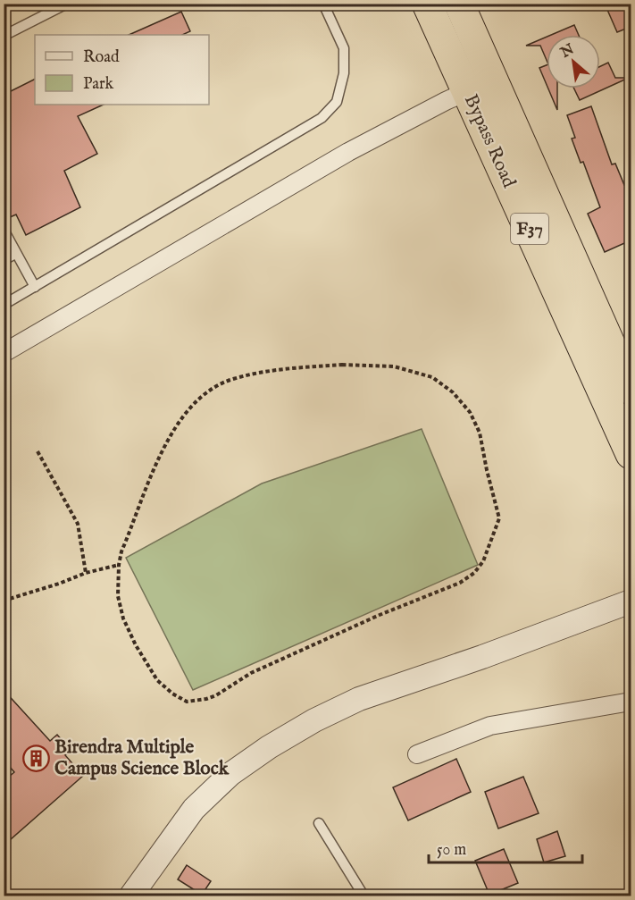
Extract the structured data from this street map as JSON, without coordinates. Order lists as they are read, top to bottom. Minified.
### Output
{"streets":{"highway":["Bypass Road","F37"]},"places":{"building":["Birendra Multiple Campus Science Block"]},"legend":["Road","Park"],"scale_bar":"50 m","north":"top left"}
